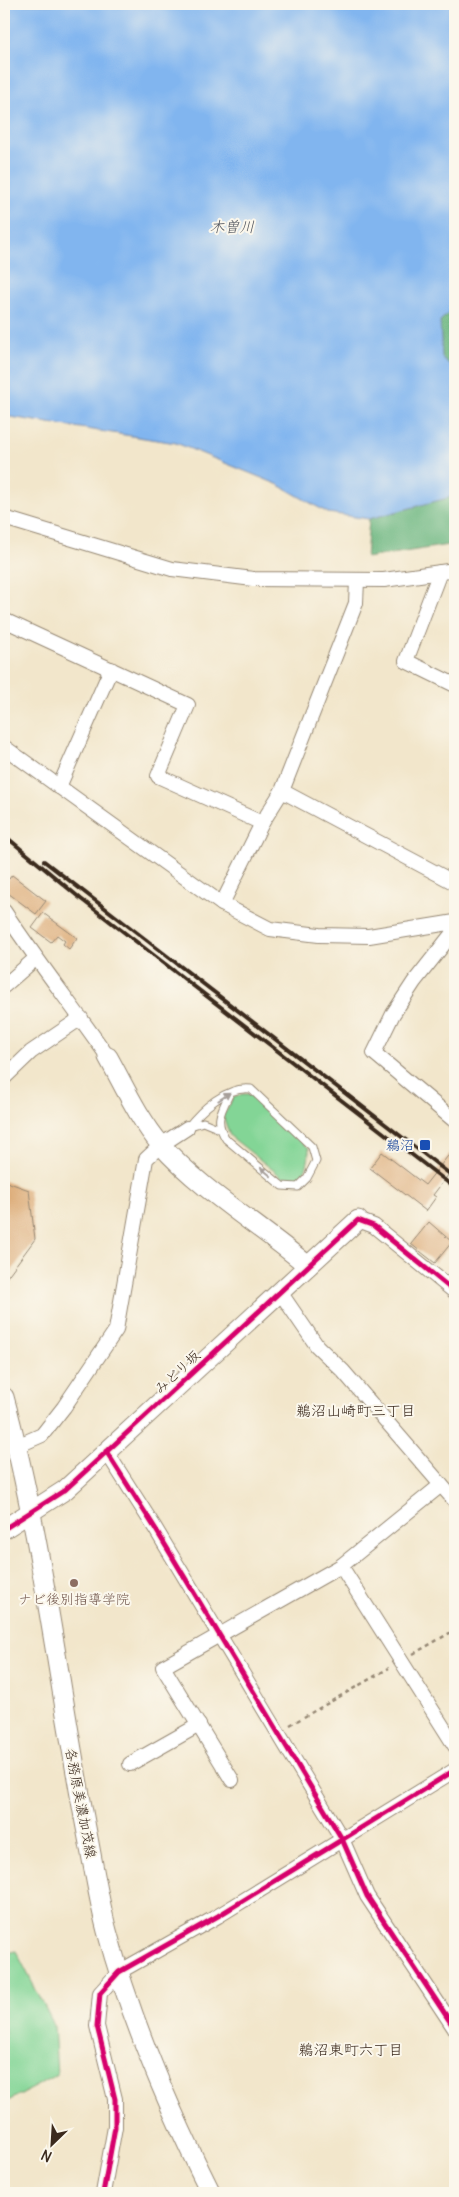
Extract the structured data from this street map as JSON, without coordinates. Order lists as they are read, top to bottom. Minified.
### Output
{"streets":{"main road":["みどり坂","各務原美濃加茂線"]},"crossings":[["みどり坂","各務原美濃加茂線"]],"districts":["鵜沼山崎町三丁目","鵜沼東町六丁目"],"water":["木曽川"],"places":{"transit":["鵜沼"],"other":["ナビ後別指導学院"]},"north":"bottom left"}
